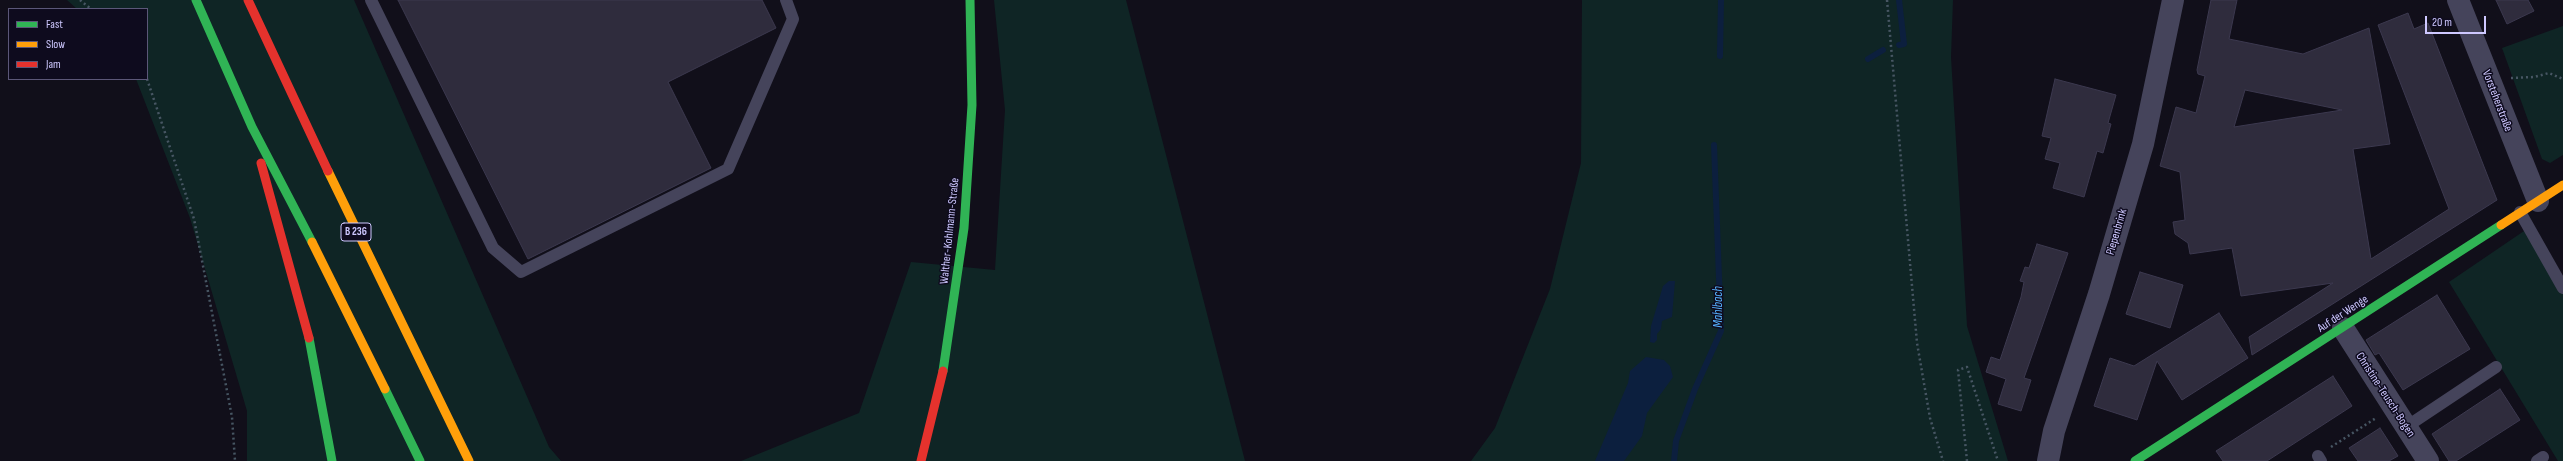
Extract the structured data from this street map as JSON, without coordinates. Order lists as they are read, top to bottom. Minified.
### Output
{"streets":{"main road":["Walther-Kohlmann-Straße","B 236","Auf der Wenge"],"street":["Vorsteherstraße","Piepenbrink","Christine-Teusch-Bogen"]},"crossings":[["Vorsteherstraße","Auf der Wenge"],["Auf der Wenge","Christine-Teusch-Bogen"]],"water":["Mahlbach"],"legend":["Fast","Slow","Jam"],"scale_bar":"20 m"}
